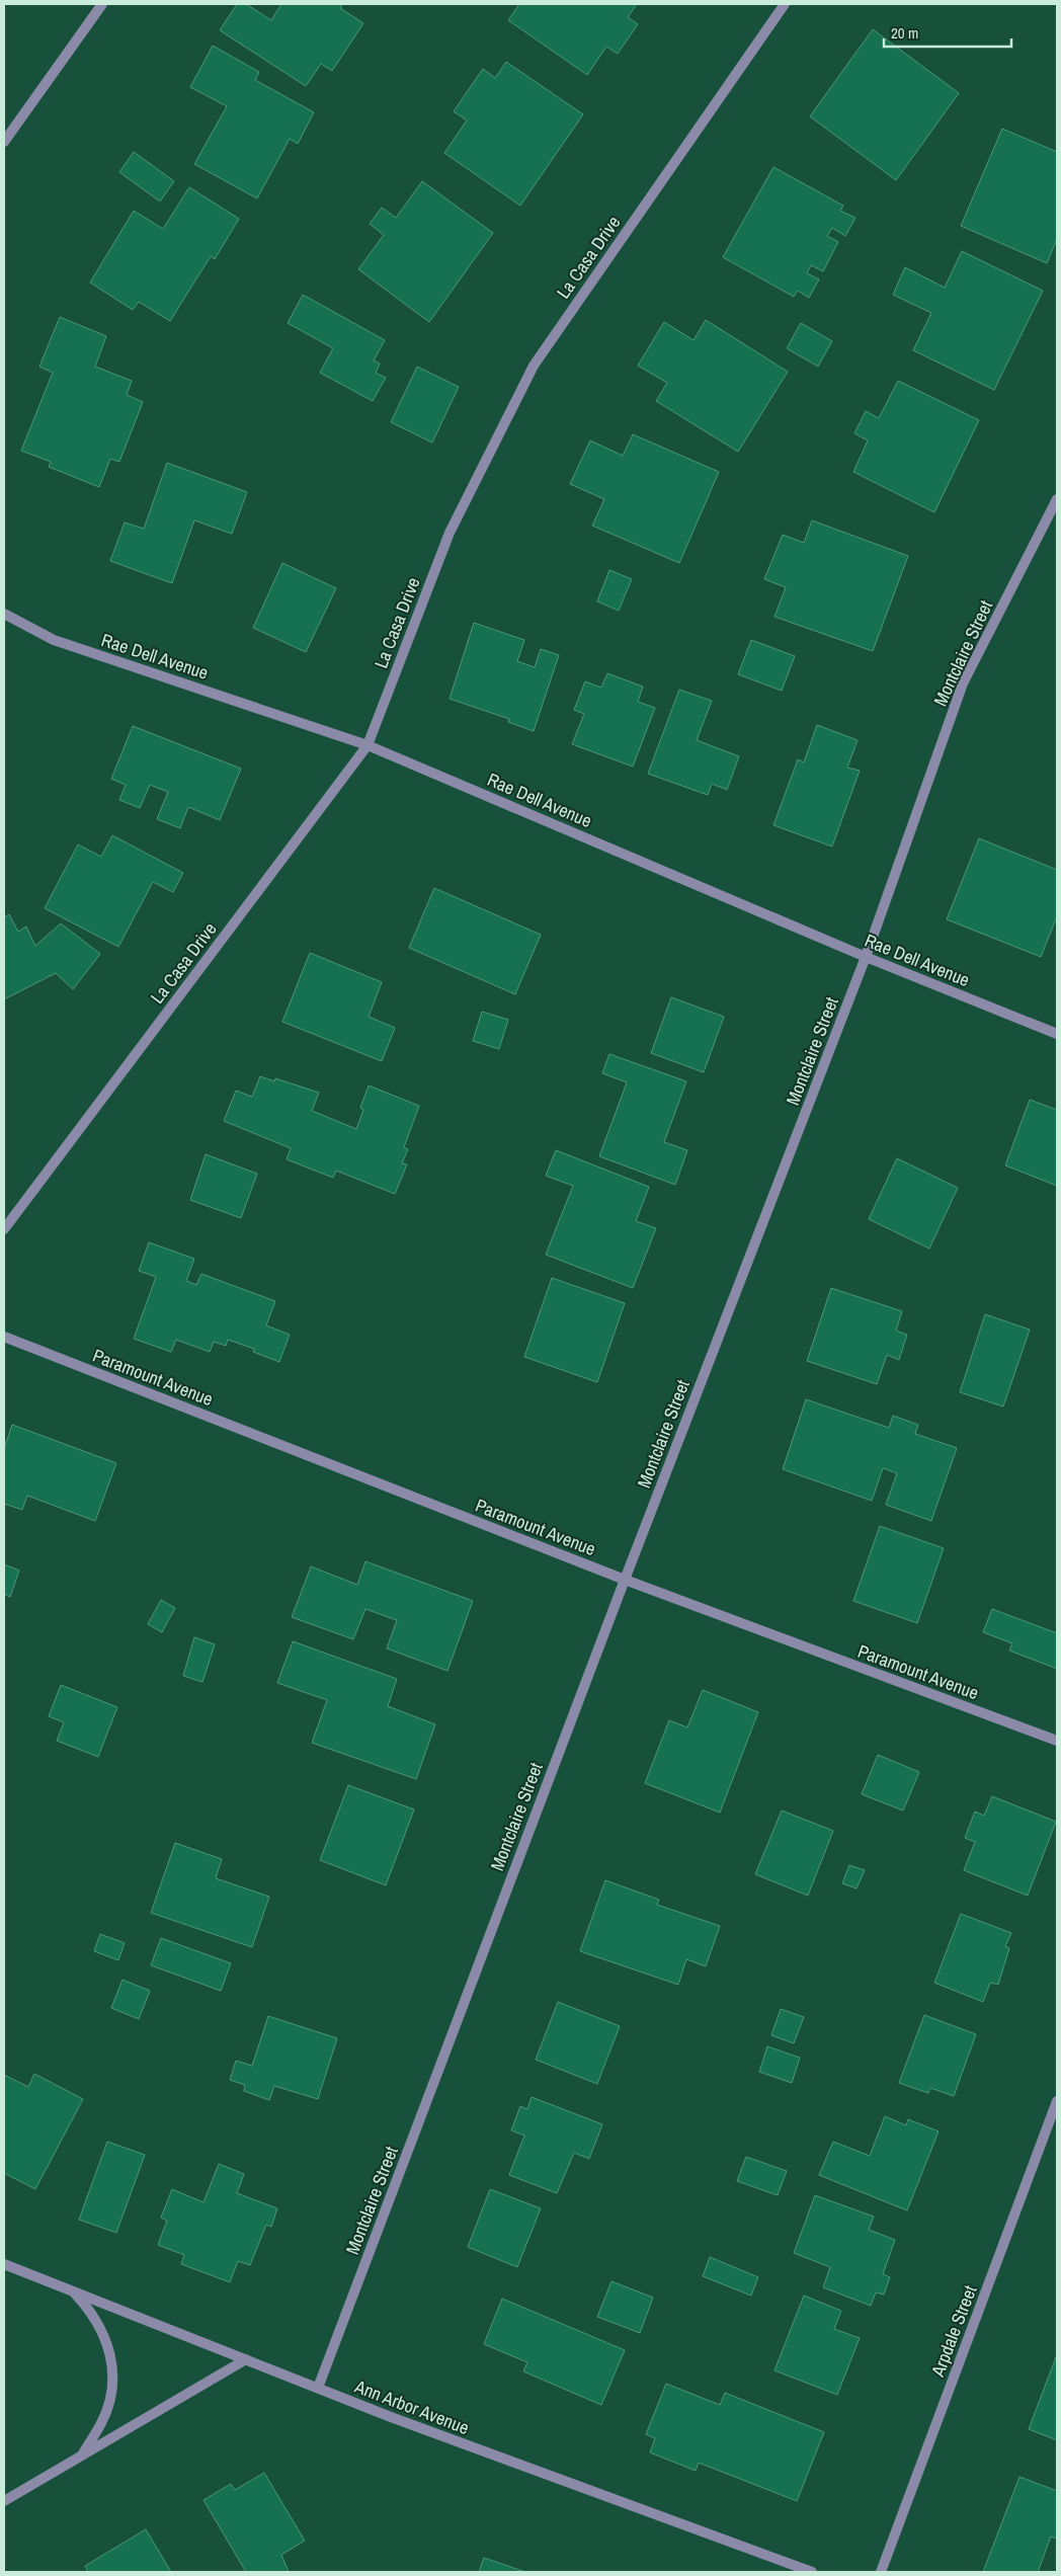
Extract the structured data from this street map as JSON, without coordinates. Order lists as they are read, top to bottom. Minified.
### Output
{"streets":{"street":["La Casa Drive","Montclaire Street","Rae Dell Avenue","Paramount Avenue","Arpdale Street","Ann Arbor Avenue"]},"crossings":[["La Casa Drive","Rae Dell Avenue"],["Montclaire Street","Rae Dell Avenue"],["Montclaire Street","Paramount Avenue"],["Montclaire Street","Ann Arbor Avenue"]],"scale_bar":"20 m"}
